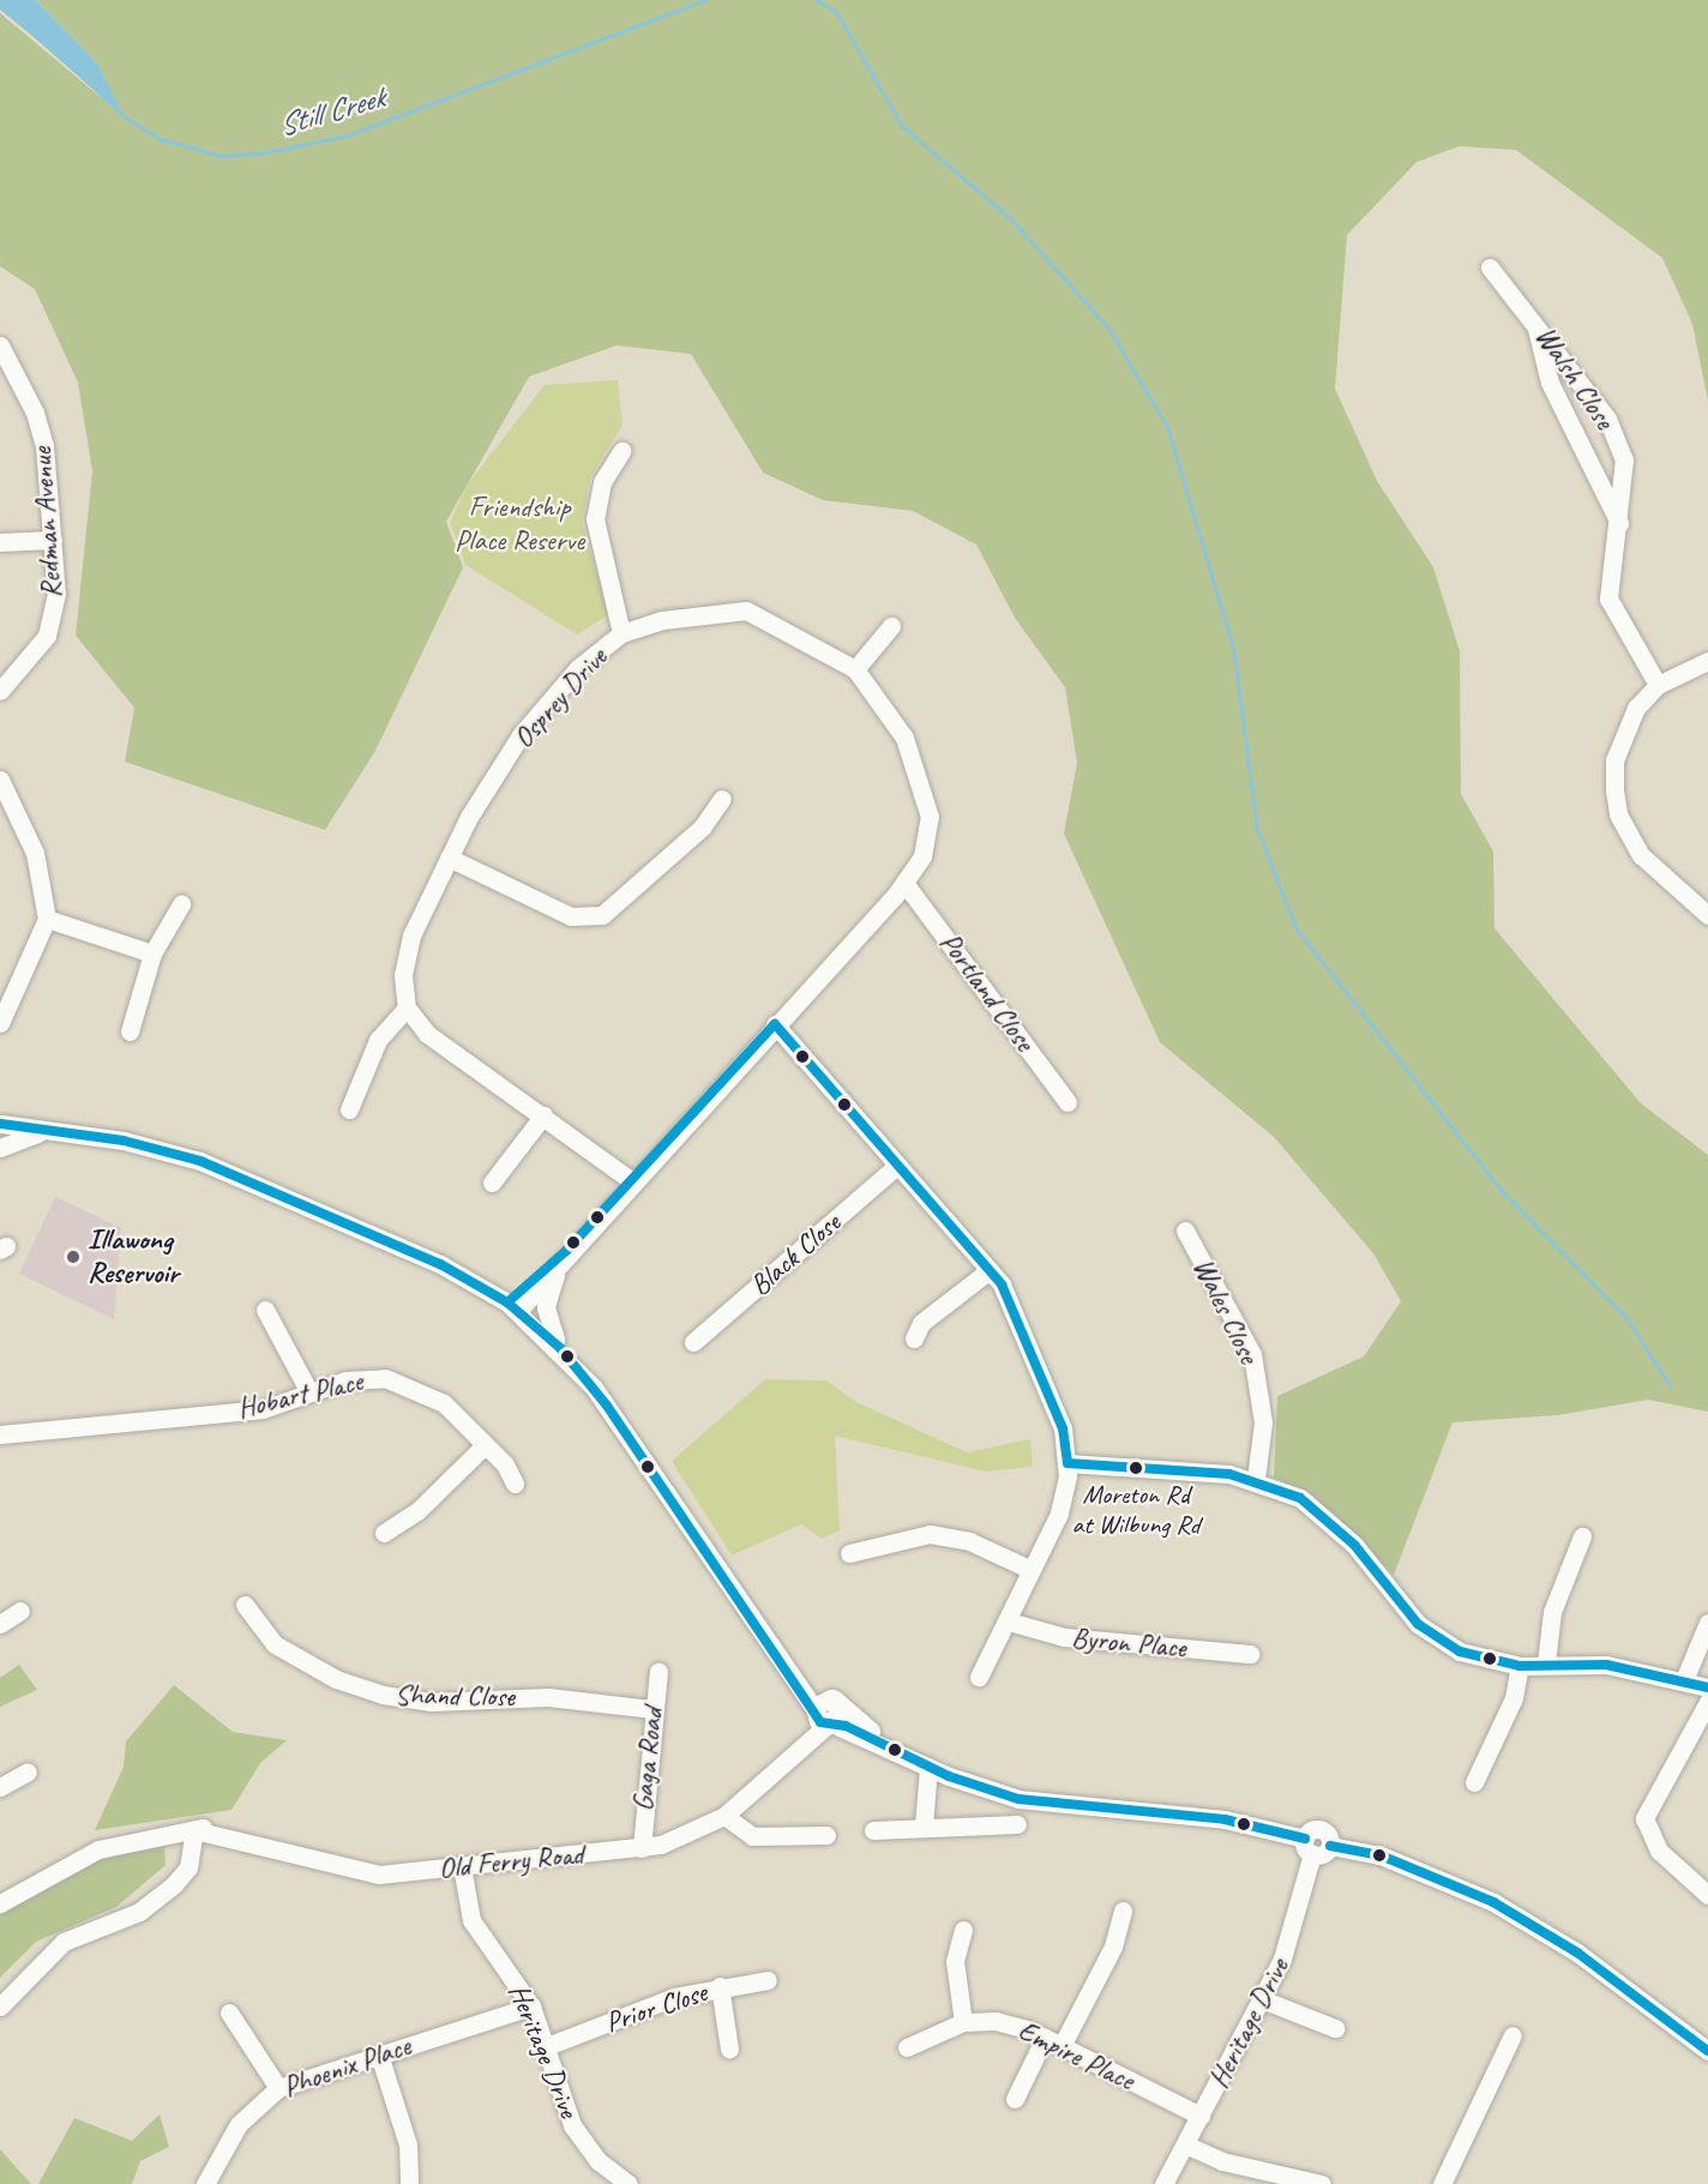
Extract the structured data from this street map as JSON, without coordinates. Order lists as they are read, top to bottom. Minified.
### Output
{"streets":{"street":["Walsh Close","Redman Avenue","Osprey Drive","Portland Close","Black Close","Wales Close","Hobart Place","Byron Place","Shand Close","Gaga Road","Old Ferry Road","Prior Close","Heritage Drive","Empire Place","Phoenix Place"]},"crossings":[["Osprey Drive","Portland Close"],["Shand Close","Gaga Road"],["Gaga Road","Old Ferry Road"],["Old Ferry Road","Heritage Drive"],["Prior Close","Heritage Drive"],["Heritage Drive","Empire Place"],["Heritage Drive","Phoenix Place"]],"water":["Still Creek"],"parks":["Friendship Place Reserve"],"places":["Illawong Reservoir","Moreton Rd at Wilbung Rd"]}
